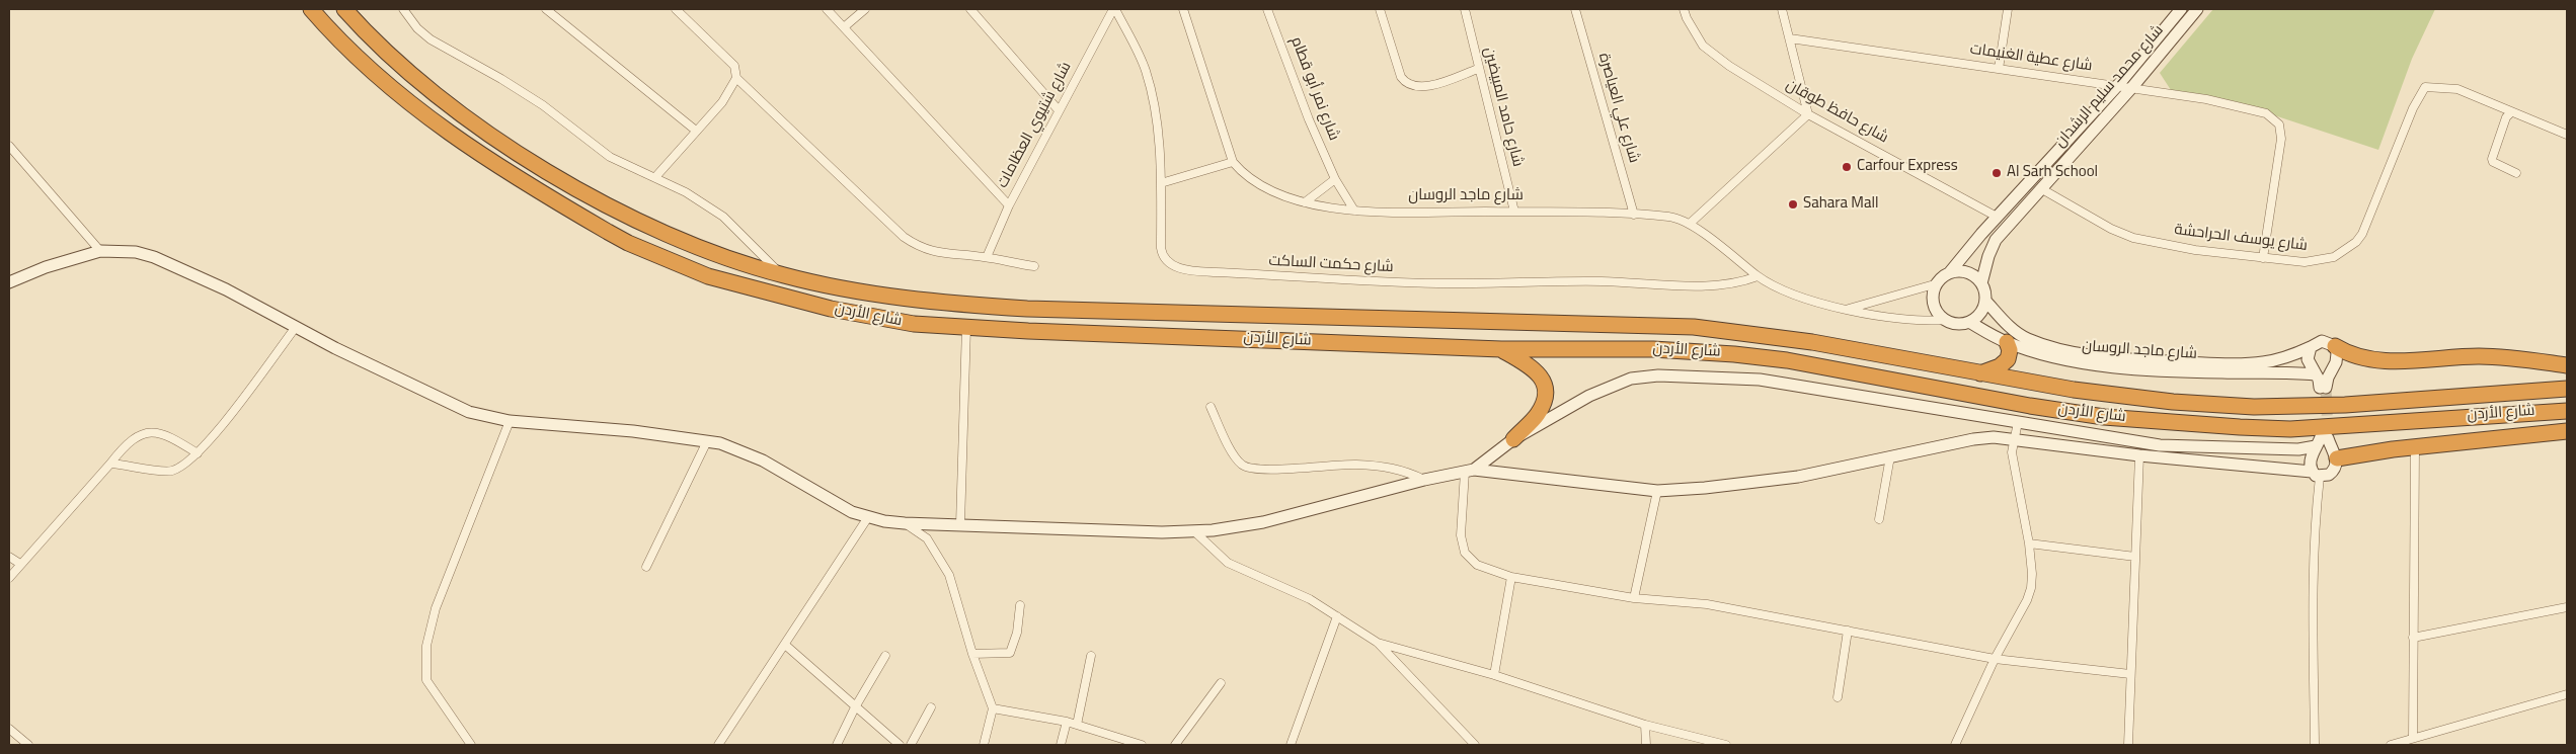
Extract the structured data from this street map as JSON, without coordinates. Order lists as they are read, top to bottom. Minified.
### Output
{"streets":{"highway":["شارع الأردن"],"street":["شارع عطية الغنيمات","شارع محمد سليم الرشدان","شارع نمر أبو قطام","شارع حامد المبيضين","شارع علي العياصرة","شارع حافظ طوقان","شارع شتيوي العظامات","شارع ماجد الروسان","شارع يوسف الحراحشة","شارع حكمت الساكت"]},"crossings":[["شارع عطية الغنيمات","شارع محمد سليم الرشدان"],["شارع عطية الغنيمات","شارع يوسف الحراحشة"],["شارع محمد سليم الرشدان","شارع حافظ طوقان"],["شارع محمد سليم الرشدان","شارع ماجد الروسان"],["شارع محمد سليم الرشدان","شارع يوسف الحراحشة"],["شارع نمر أبو قطام","شارع ماجد الروسان"],["شارع حامد المبيضين","شارع ماجد الروسان"],["شارع علي العياصرة","شارع ماجد الروسان"],["شارع شتيوي العظامات","شارع حكمت الساكت"],["شارع ماجد الروسان","شارع حكمت الساكت"]],"places":["Carfour Express","Al Sarh School","Sahara Mall"]}
